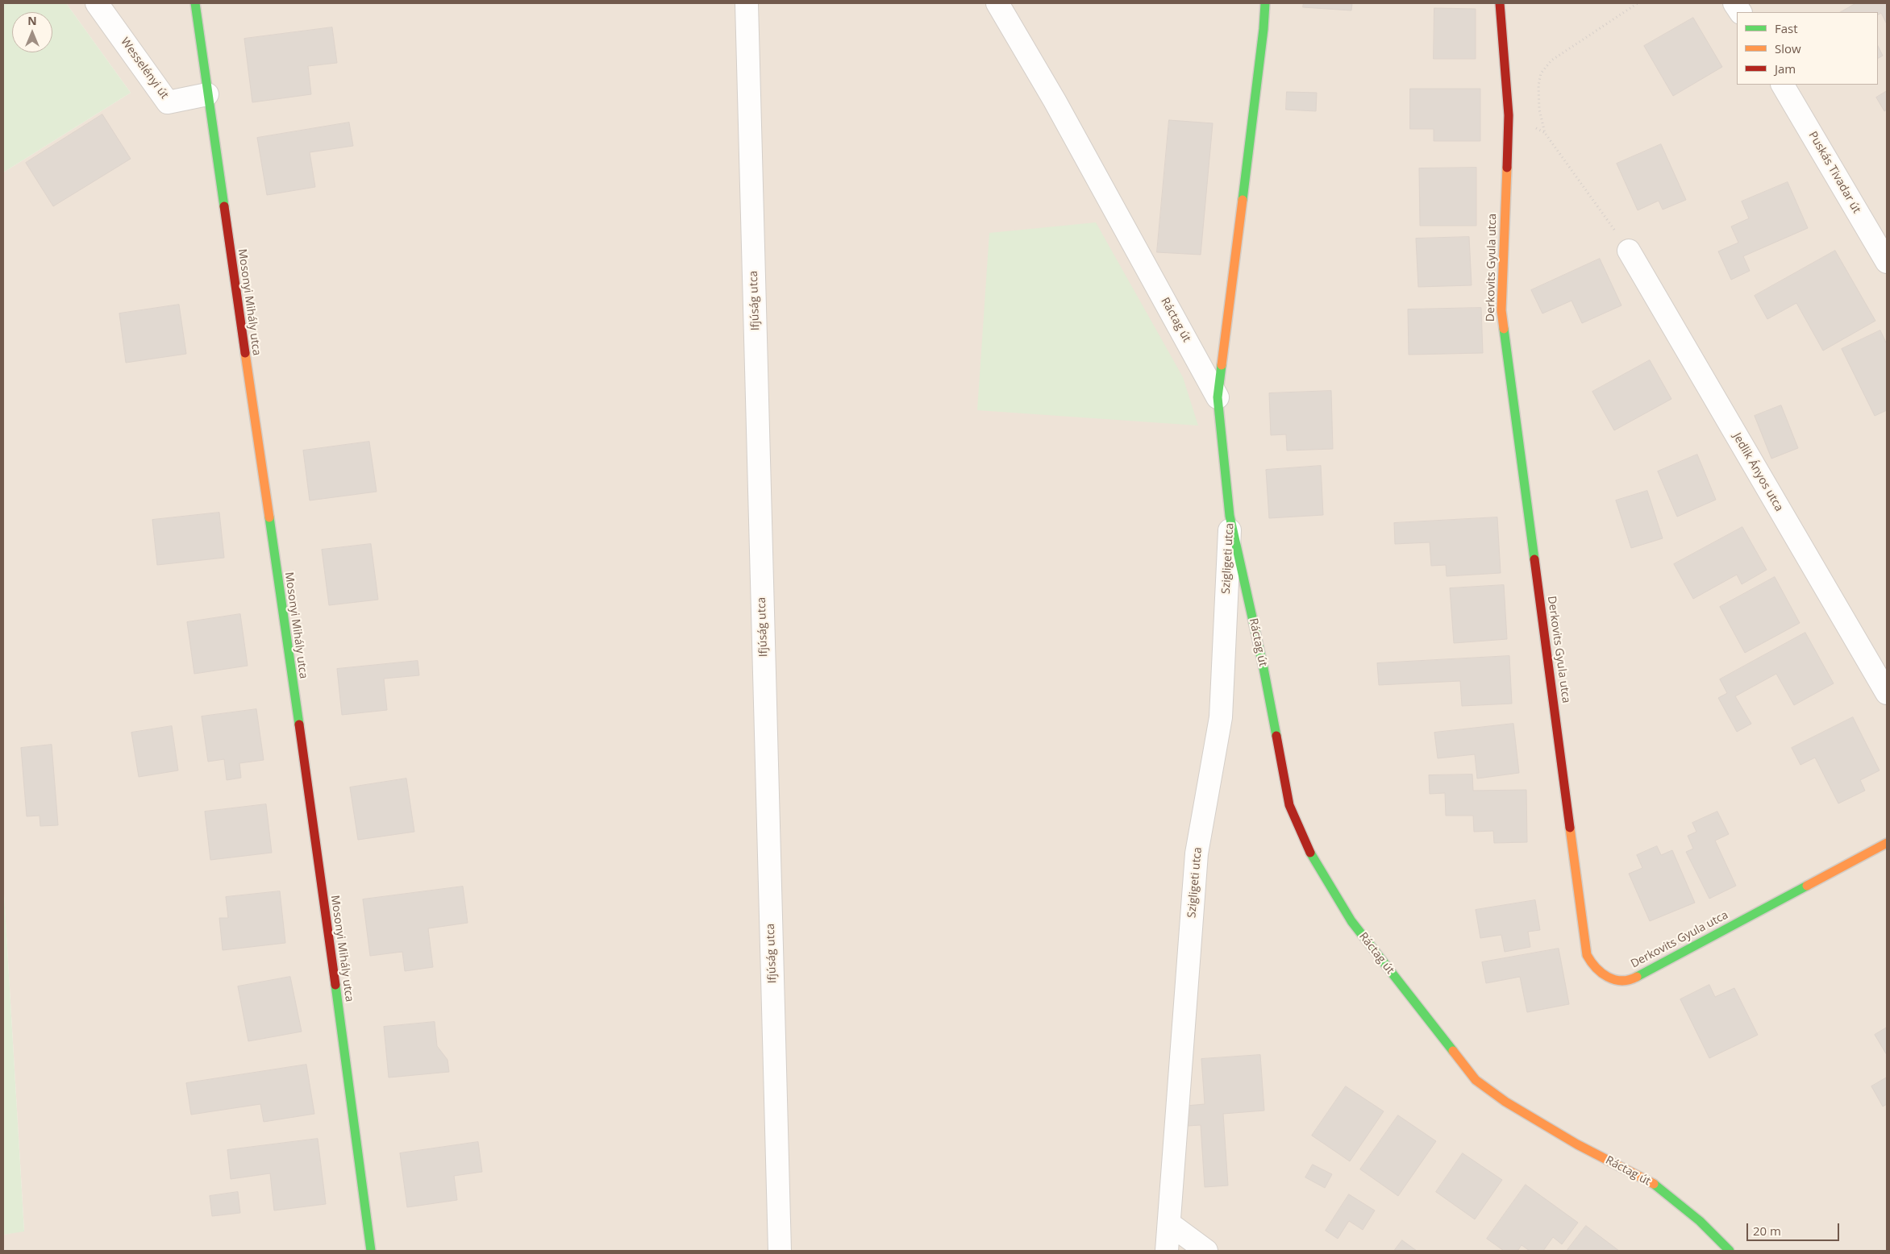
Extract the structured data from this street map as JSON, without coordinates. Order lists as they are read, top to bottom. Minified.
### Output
{"streets":{"street":["Wesselényi út","Puskás Tivadar út","Derkovits Gyula utca","Ifjúság utca","Mosonyi Mihály utca","Ráctag út","Jedlik Ányos utca","Szigligeti utca"]},"crossings":[["Wesselényi út","Mosonyi Mihály utca"],["Ráctag út","Szigligeti utca"]],"legend":["Fast","Slow","Jam"],"scale_bar":"20 m","north":"top"}
